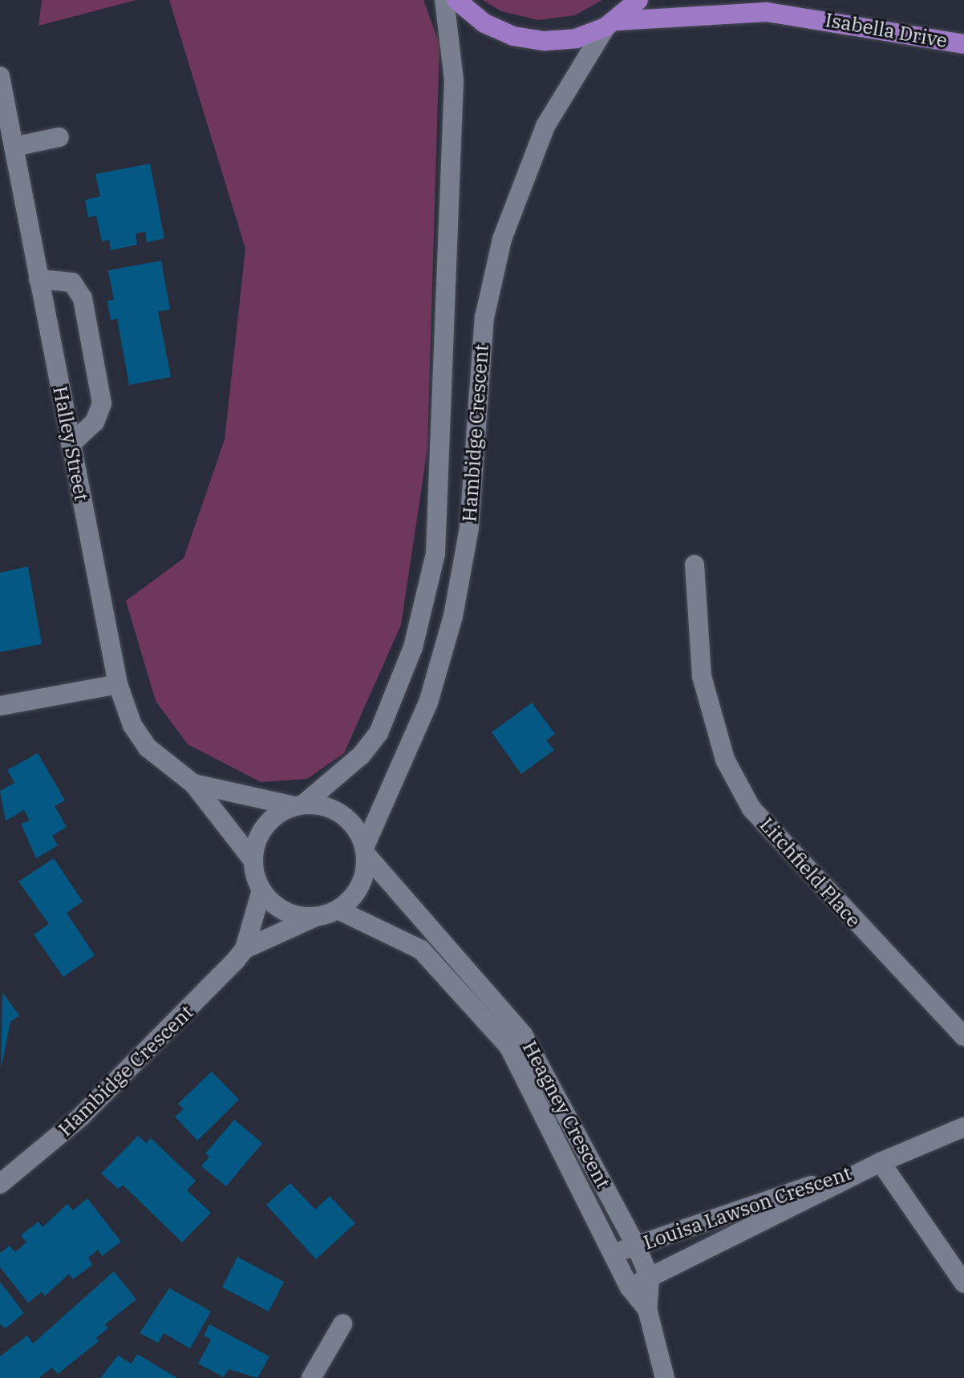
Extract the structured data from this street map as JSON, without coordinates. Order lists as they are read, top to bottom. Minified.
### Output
{"streets":{"main road":["Isabella Drive"],"street":["Hambidge Crescent","Halley Street","Litchfield Place","Heagney Crescent","Louisa Lawson Crescent"]},"crossings":[["Isabella Drive","Hambidge Crescent"],["Hambidge Crescent","Halley Street"],["Hambidge Crescent","Heagney Crescent"],["Halley Street","Heagney Crescent"],["Heagney Crescent","Louisa Lawson Crescent"]]}
